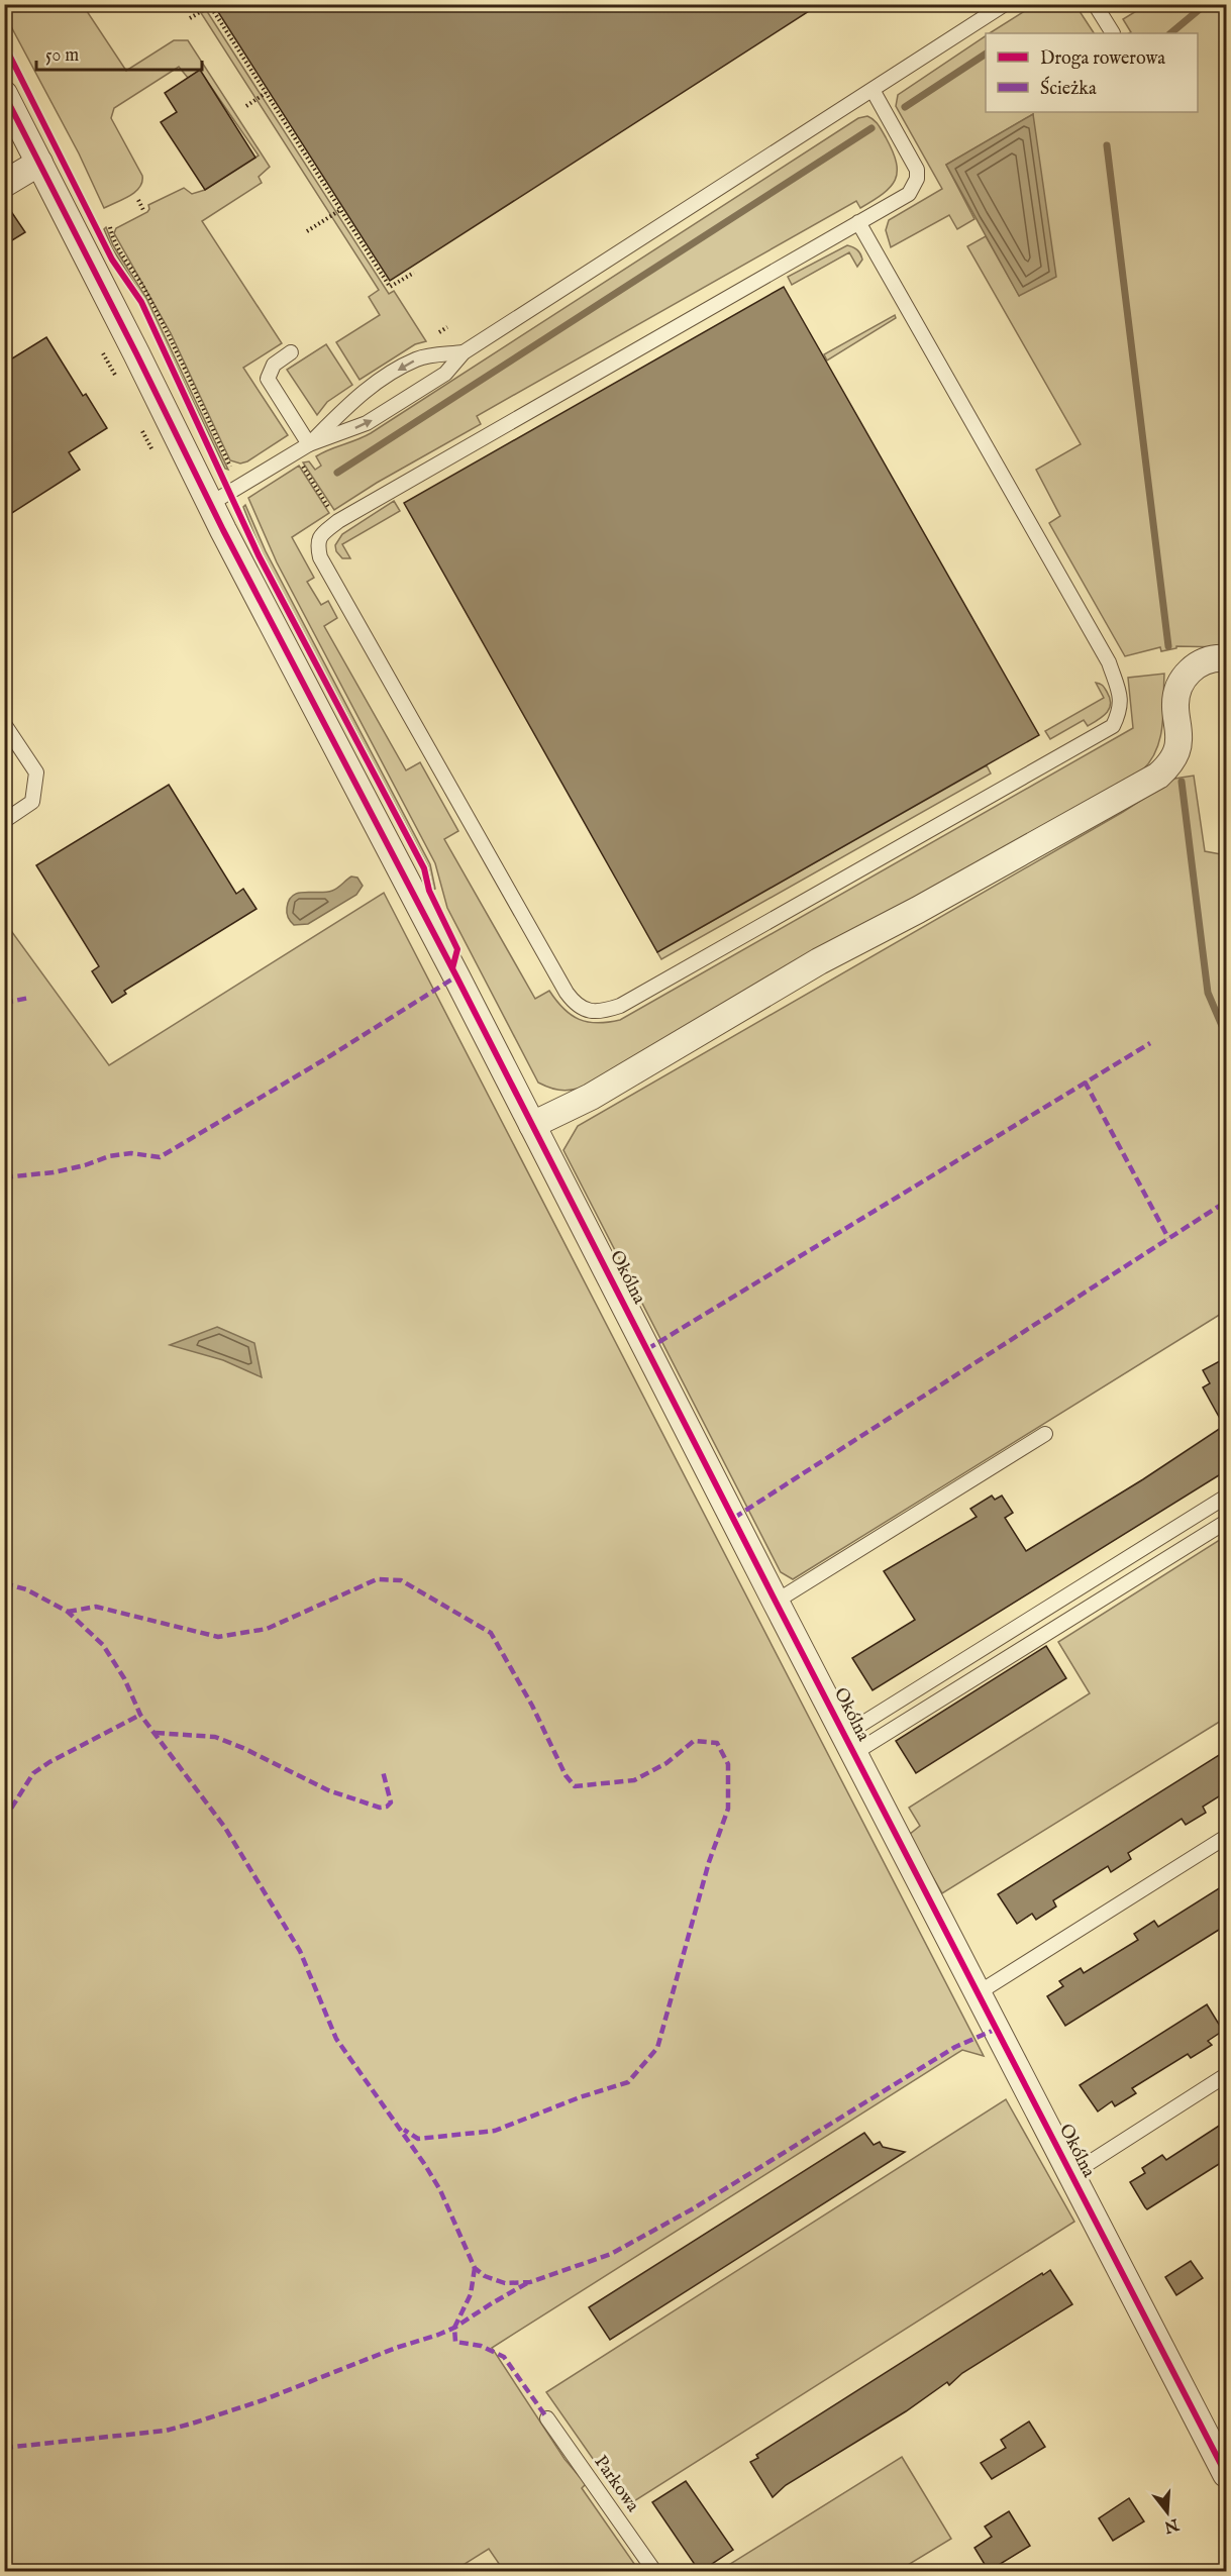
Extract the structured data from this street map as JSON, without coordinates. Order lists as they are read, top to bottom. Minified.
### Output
{"streets":{"street":["Okólna"],"lane":["Parkowa"]},"legend":["Droga rowerowa","Ścieżka"],"scale_bar":"50 m","north":"bottom"}
